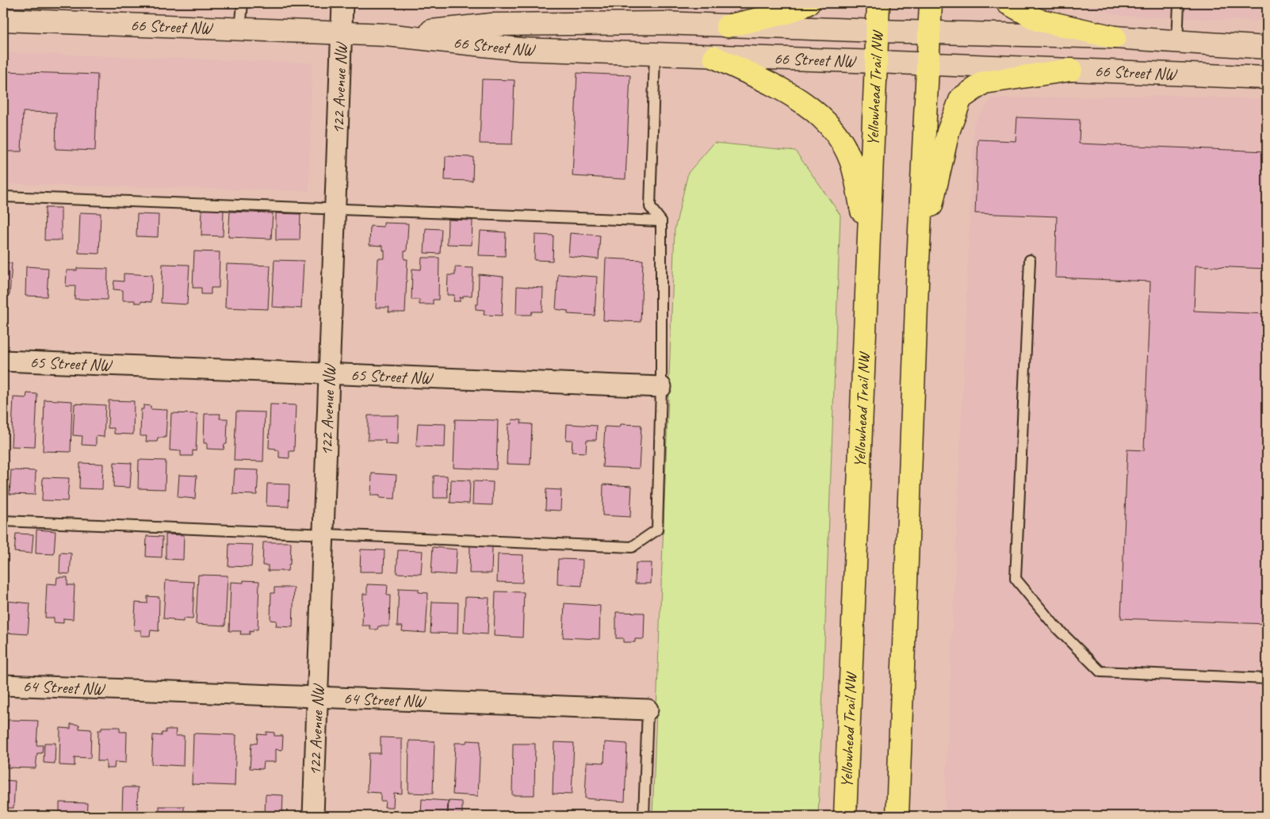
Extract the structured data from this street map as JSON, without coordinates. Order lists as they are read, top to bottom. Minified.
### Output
{"streets":{"highway":["Yellowhead Trail NW"],"main road":["66 Street NW"],"street":["122 Avenue NW","65 Street NW","64 Street NW"]},"crossings":[["66 Street NW","122 Avenue NW"],["66 Street NW","Yellowhead Trail NW"],["122 Avenue NW","65 Street NW"],["122 Avenue NW","64 Street NW"]]}
